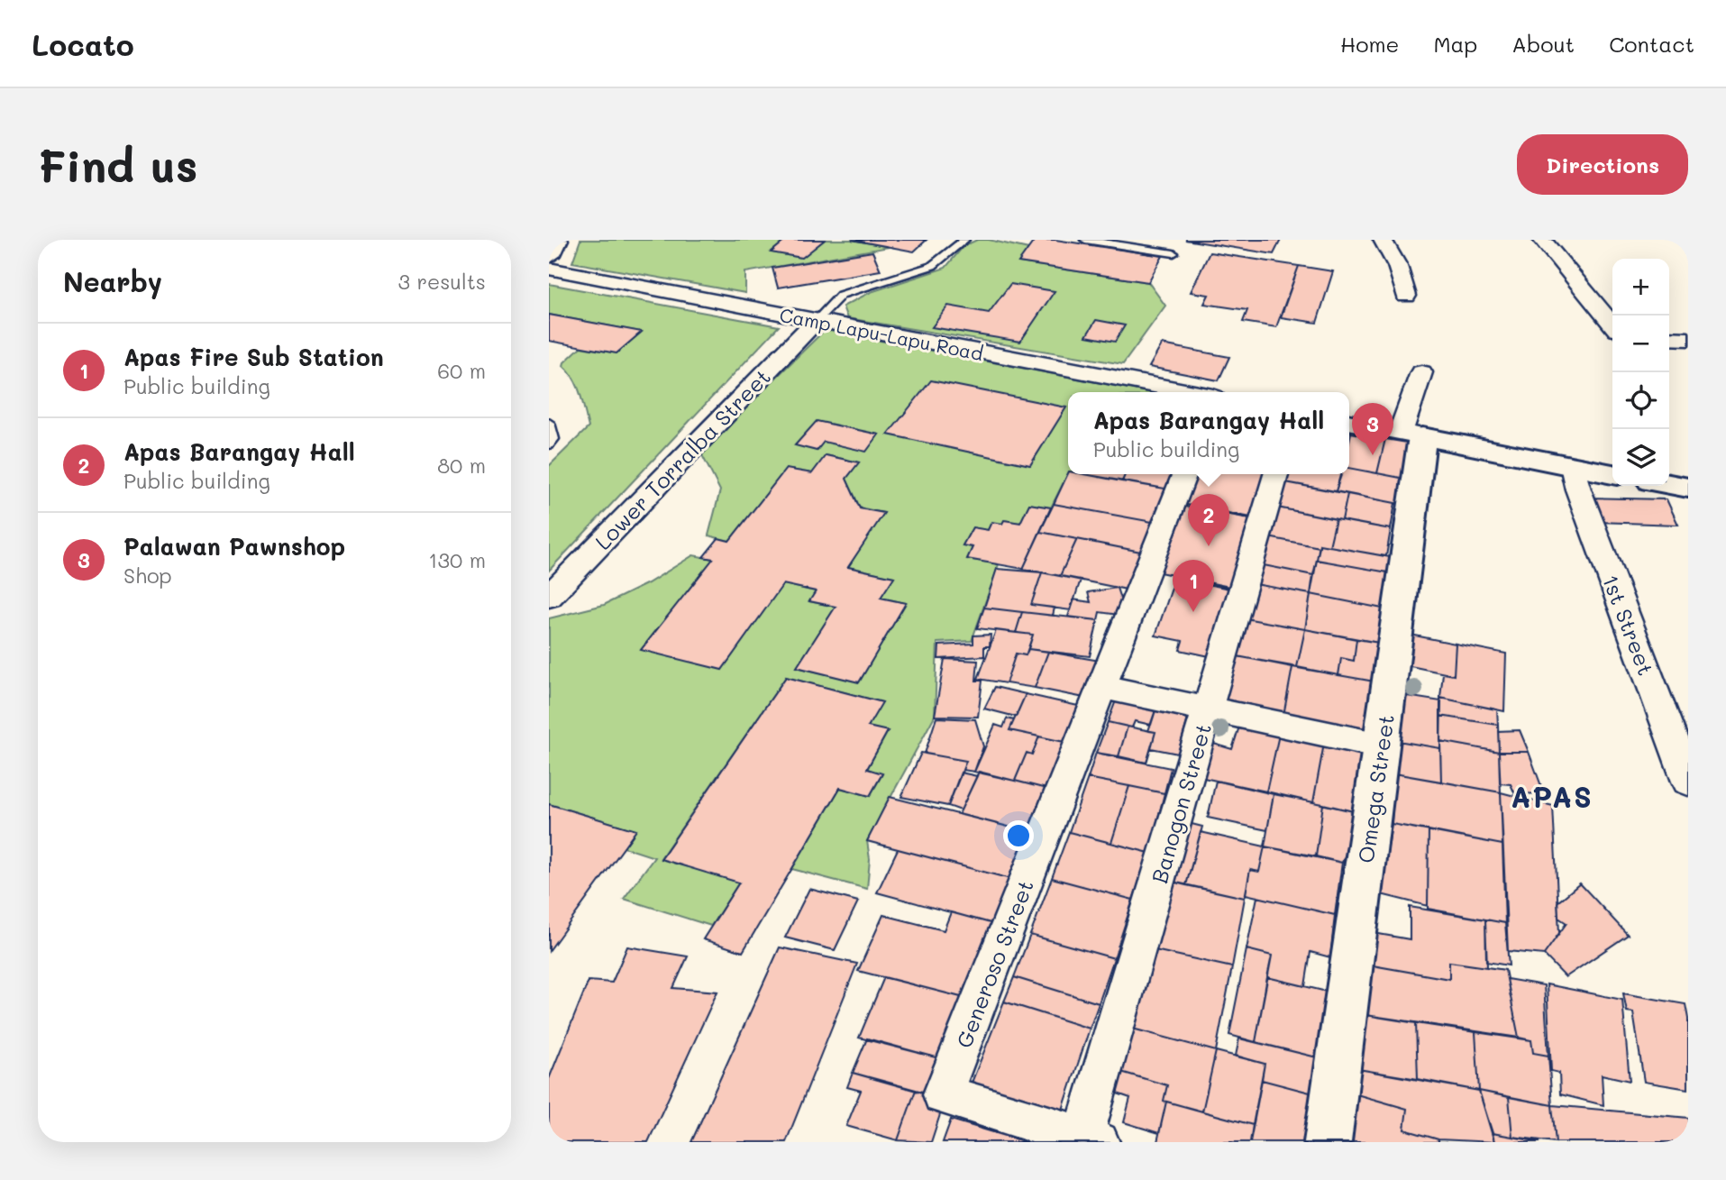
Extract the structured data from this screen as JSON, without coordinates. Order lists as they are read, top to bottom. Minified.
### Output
{"streets":{"street":["Camp Lapu-Lapu Road","Lower Torralba Street","1st Street","Omega Street","Banogon Street","Generoso Street"]},"crossings":[["Camp Lapu-Lapu Road","Lower Torralba Street"],["Banogon Street","Generoso Street"]],"districts":["APAS"],"page":{"header":"Locato","nav":["Home","Map","About","Contact"],"buttons":"Directions","title":"Find us","heading":["Nearby","3 results"],"map_buttons":["+","−"],"list":[{"mark":"1","name":"Apas Fire Sub Station","note":"Public building","value":"60 m"},{"mark":"2","name":"Apas Barangay Hall","note":"Public building","value":"80 m"},{"mark":"3","name":"Palawan Pawnshop","note":"Shop","value":"130 m"}],"popup":["Apas Barangay Hall","Public building"],"pins":["3","2","1"]}}
